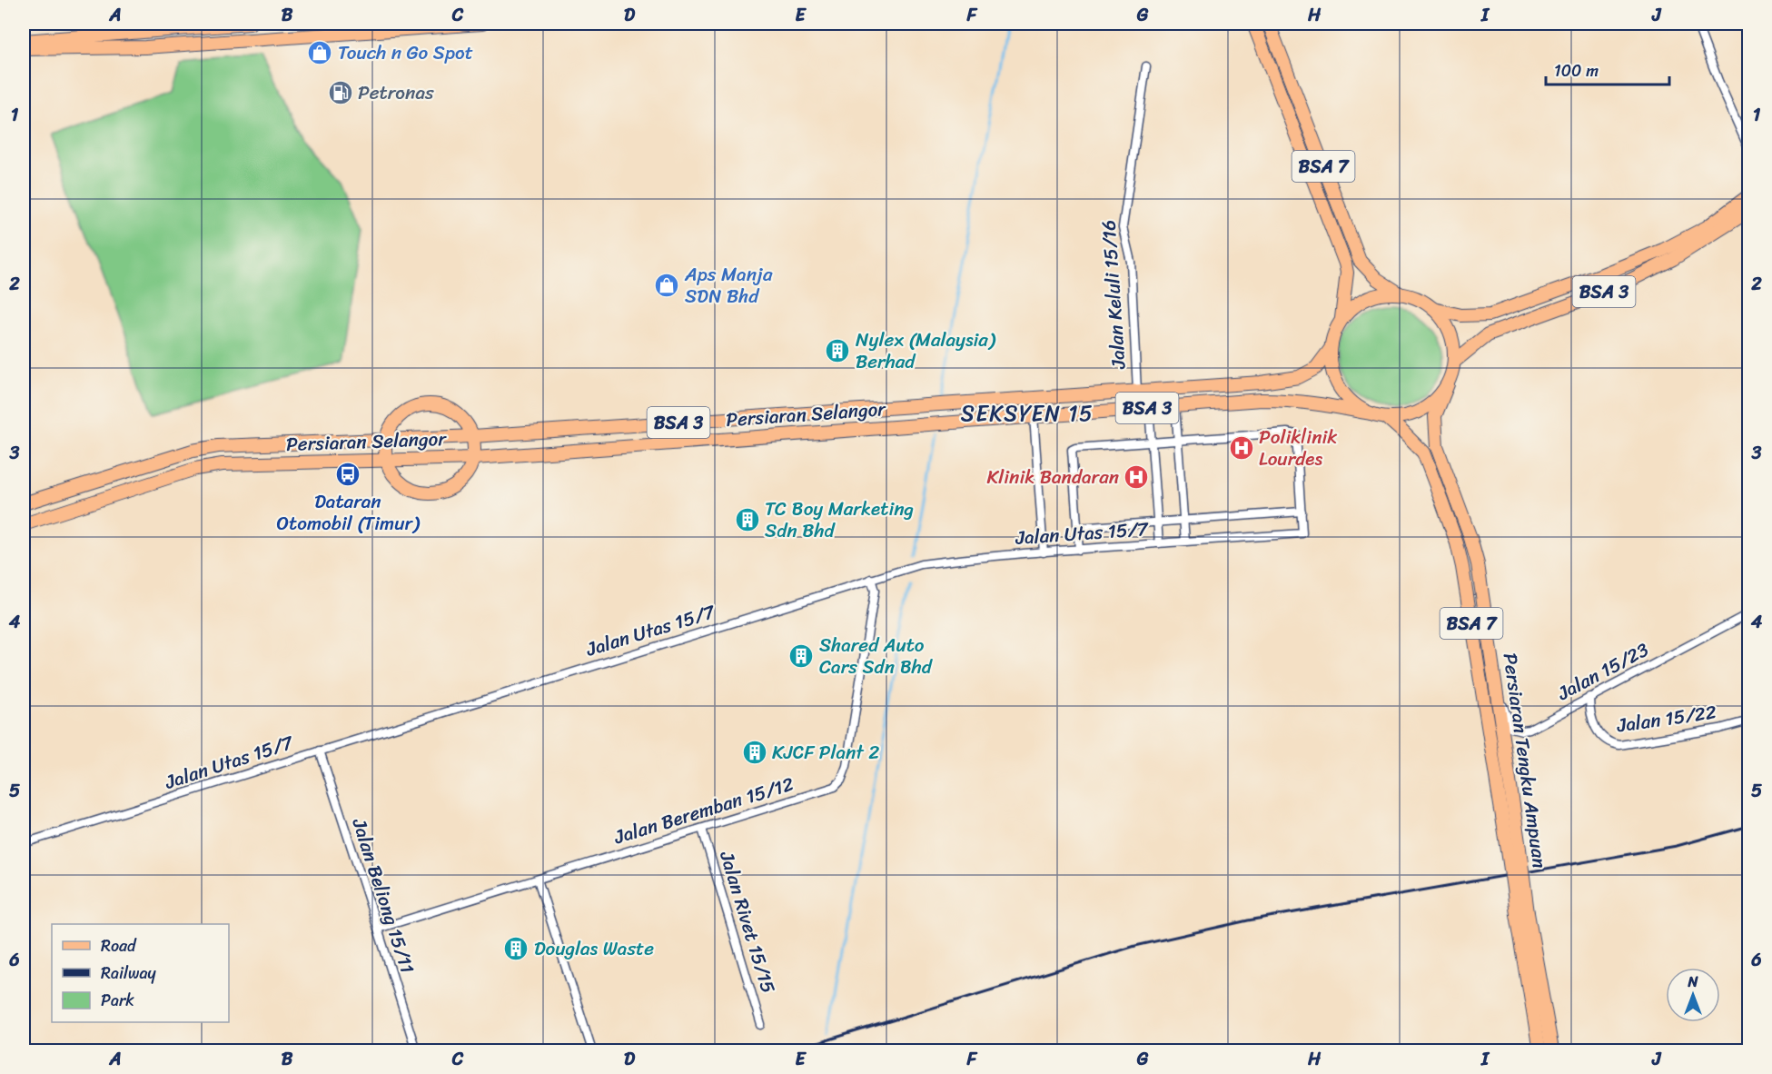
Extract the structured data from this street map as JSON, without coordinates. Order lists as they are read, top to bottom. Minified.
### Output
{"streets":{"main road":["BSA 7","BSA 3","Persiaran Selangor","Persiaran Tengku Ampuan"],"street":["Jalan Keluli 15/16","Jalan Utas 15/7","Jalan 15/23","Jalan 15/22","Jalan Beremban 15/12","Jalan Beliong 15/11","Jalan Rivet 15/15"]},"crossings":[["BSA 7","BSA 3"],["BSA 7","Persiaran Selangor"],["BSA 7","Persiaran Tengku Ampuan"],["BSA 3","Persiaran Selangor"],["BSA 3","Persiaran Tengku Ampuan"],["Jalan Keluli 15/16","Persiaran Selangor"],["Persiaran Selangor","Persiaran Tengku Ampuan"],["Jalan Utas 15/7","Jalan Beremban 15/12"],["Jalan Utas 15/7","Jalan Beliong 15/11"],["Jalan 15/23","Jalan 15/22"],["Jalan 15/23","Persiaran Tengku Ampuan"],["Jalan Beremban 15/12","Jalan Beliong 15/11"],["Jalan Beremban 15/12","Jalan Rivet 15/15"]],"districts":["SEKSYEN 15"],"places":{"shop":["Touch n Go Spot","Aps Manja SDN Bhd"],"fuel station":["Petronas"],"building":["Nylex (Malaysia) Berhad","TC Boy Marketing Sdn Bhd","Shared Auto Cars Sdn Bhd","KJCF Plant 2","Douglas Waste"],"hospital":["Poliklinik Lourdes","Klinik Bandaran"],"bus stop":["Dataran Otomobil (Timur)"]},"legend":["Road","Railway","Park"],"scale_bar":"100 m","north":"top","grid":{"columns":["A","B","C","D","E","F","G","H","I","J"],"rows":["1","2","3","4","5","6"]}}
